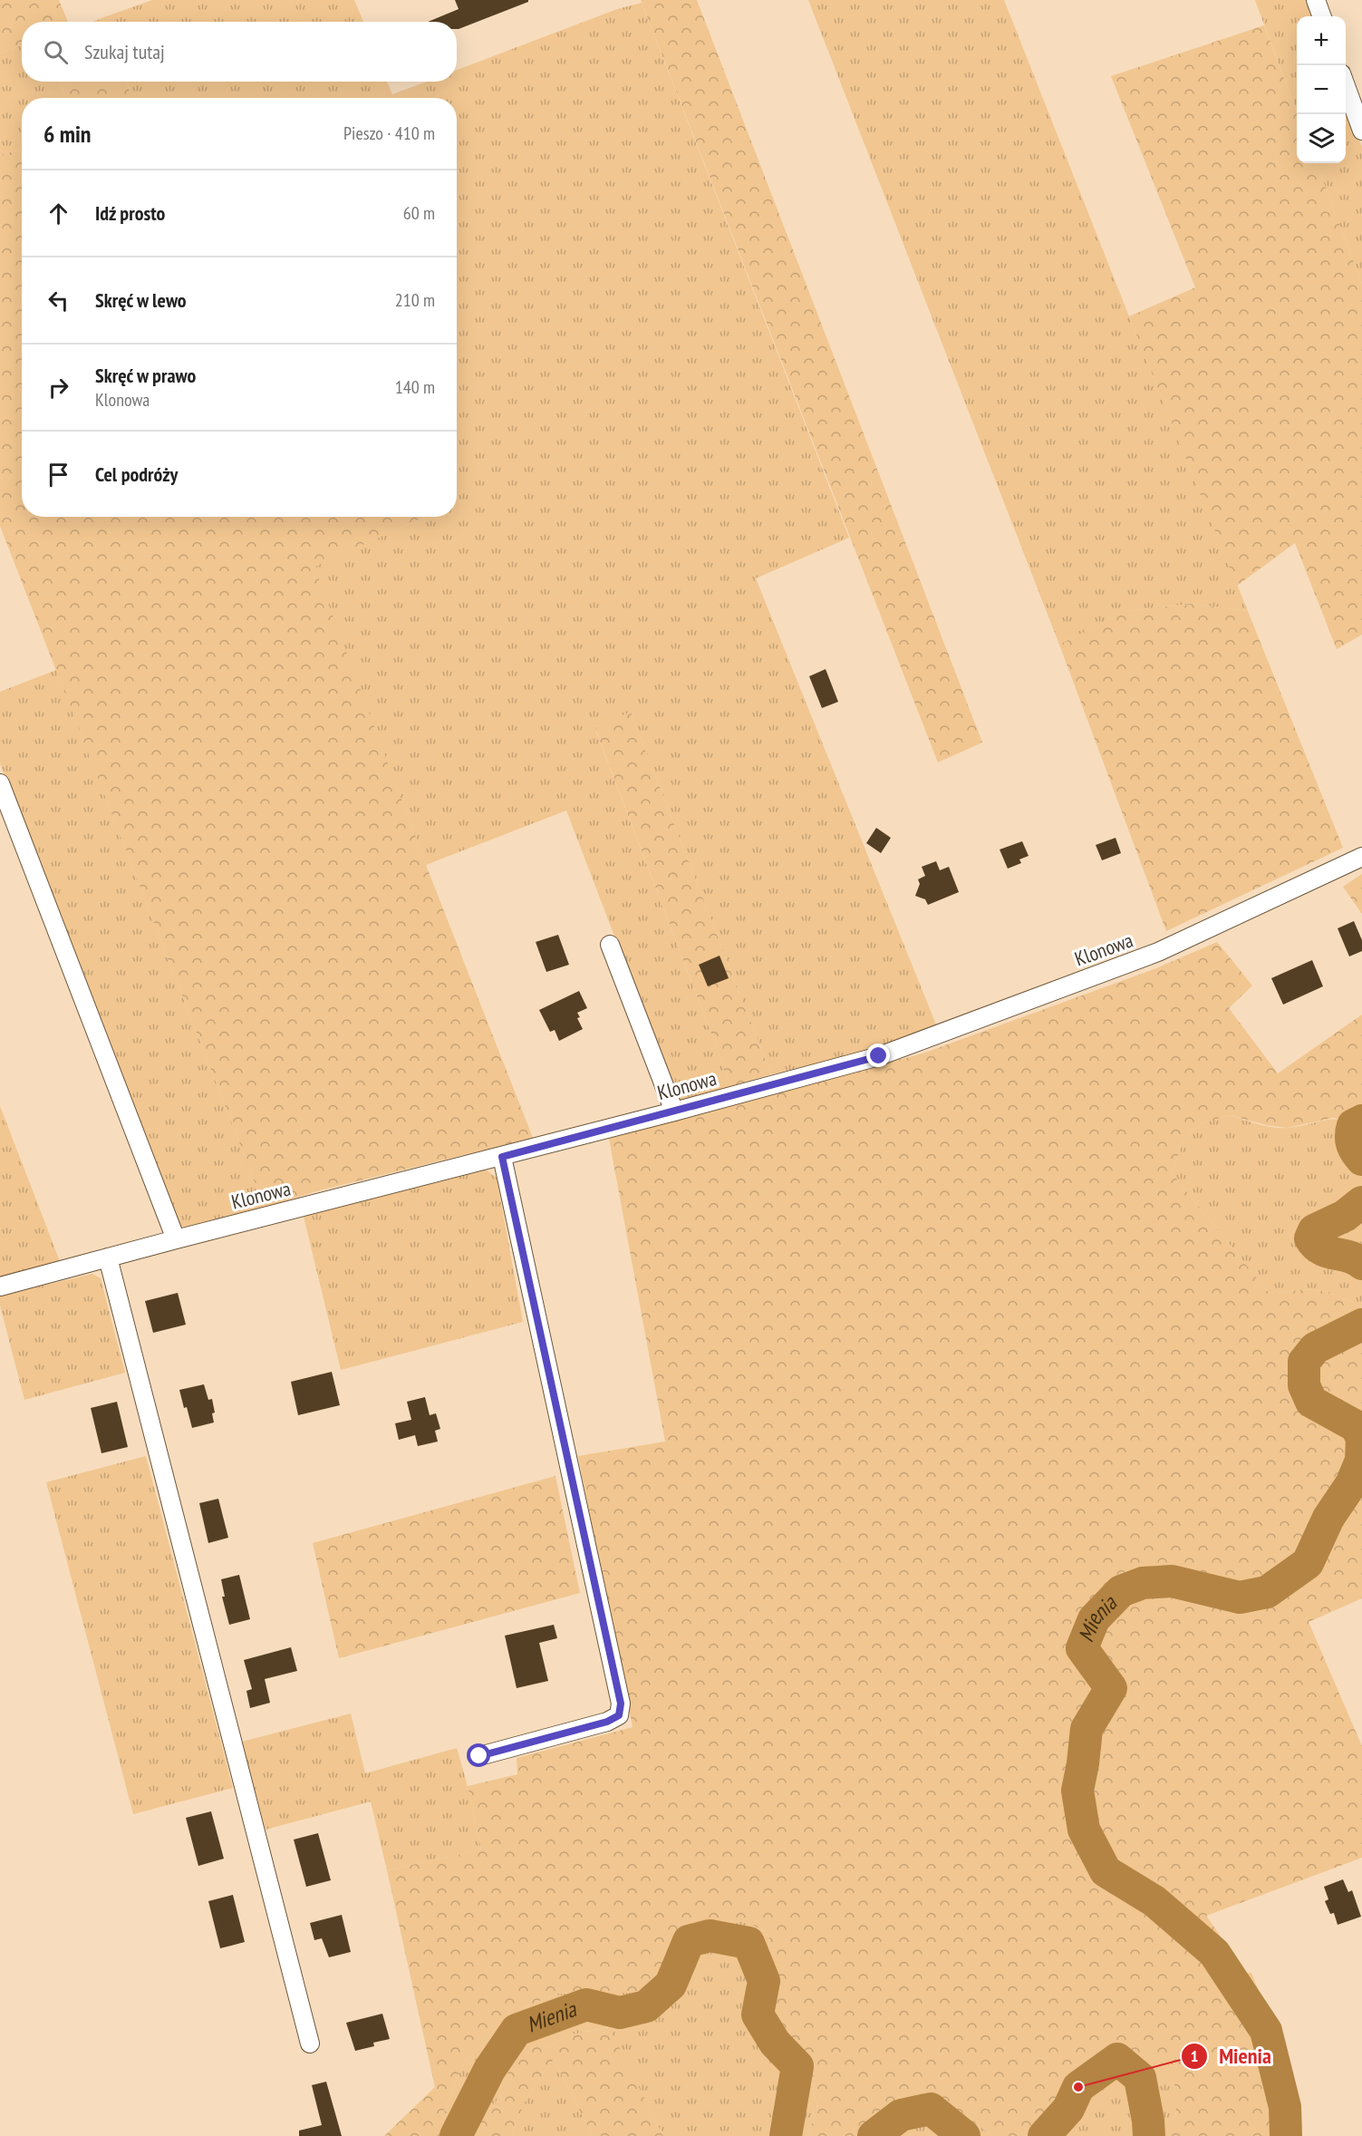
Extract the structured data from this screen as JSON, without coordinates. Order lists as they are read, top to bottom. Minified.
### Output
{"streets":{"street":["Klonowa"]},"water":["Mienia"],"places":["Mienia"],"page":{"map_buttons":["+","−"],"search":"Szukaj tutaj","heading":["6 min","Pieszo · 410 m"],"list":[["Idź prosto","60 m"],["Skręć w lewo","210 m"],["Skręć w prawo","Klonowa","140 m"],"Cel podróży"]}}
